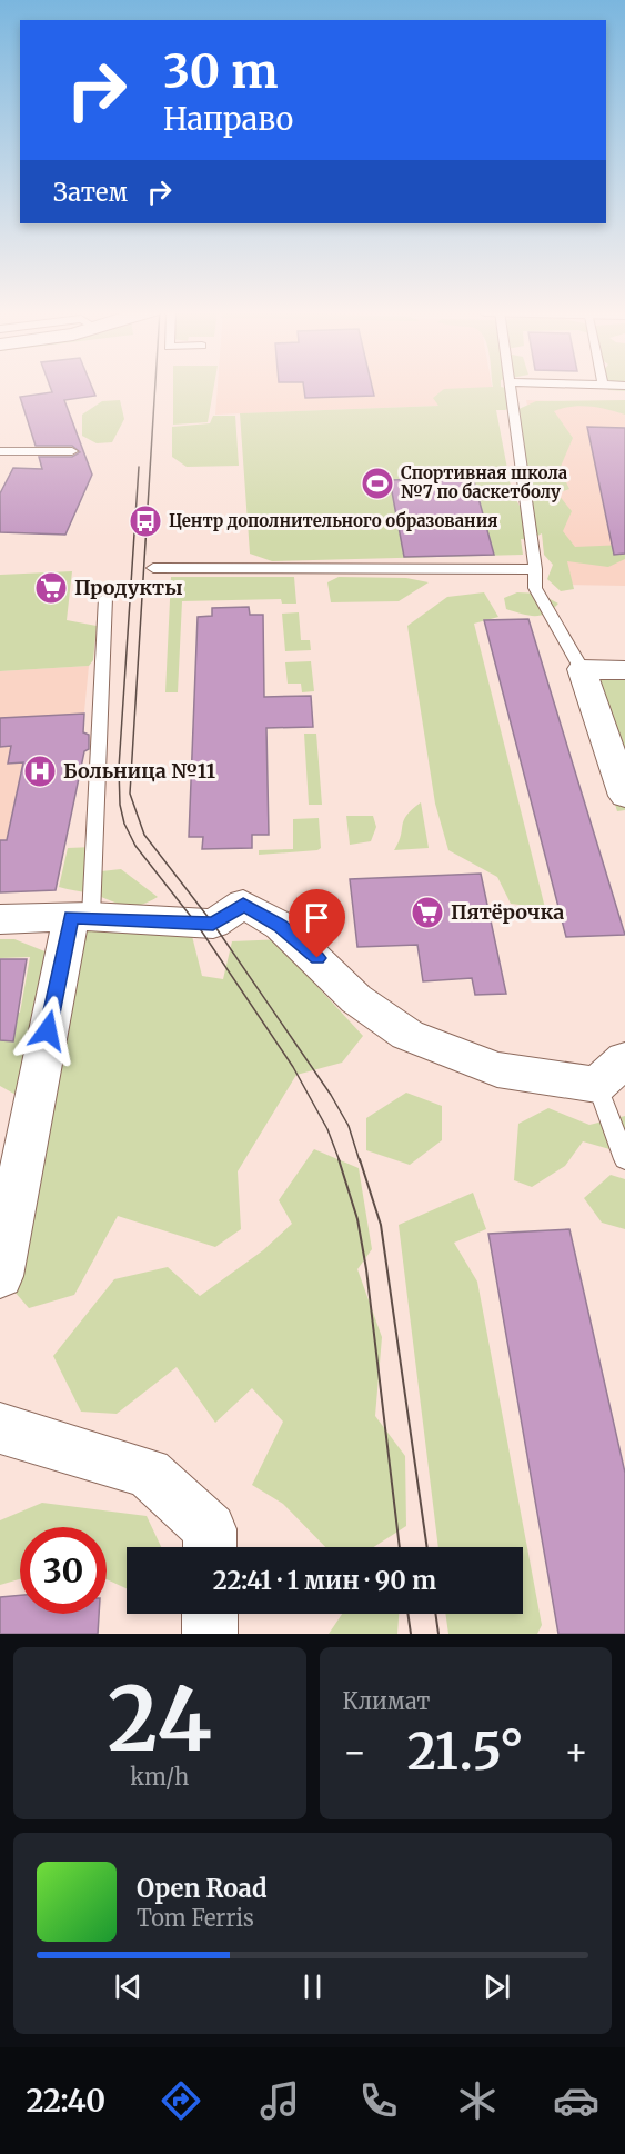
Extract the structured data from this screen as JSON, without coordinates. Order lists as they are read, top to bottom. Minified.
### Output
{"places":{"sports":["Спортивная школа №7 по баскетболу"],"bus stop":["Центр дополнительного образования"],"supermarket":["Продукты","Пятёрочка"],"hospital":["Больница №11"]},"page":{"turn":["30 m","Направо"],"then":"Затем","limit":"30","trip":"22:41 · 1 мин · 90 m","tile":[["24","km/h"],"Климат"],"heat":["−","21.5°","+"],"song":["Open Road","Tom Ferris"],"tabs":"22:40"}}
